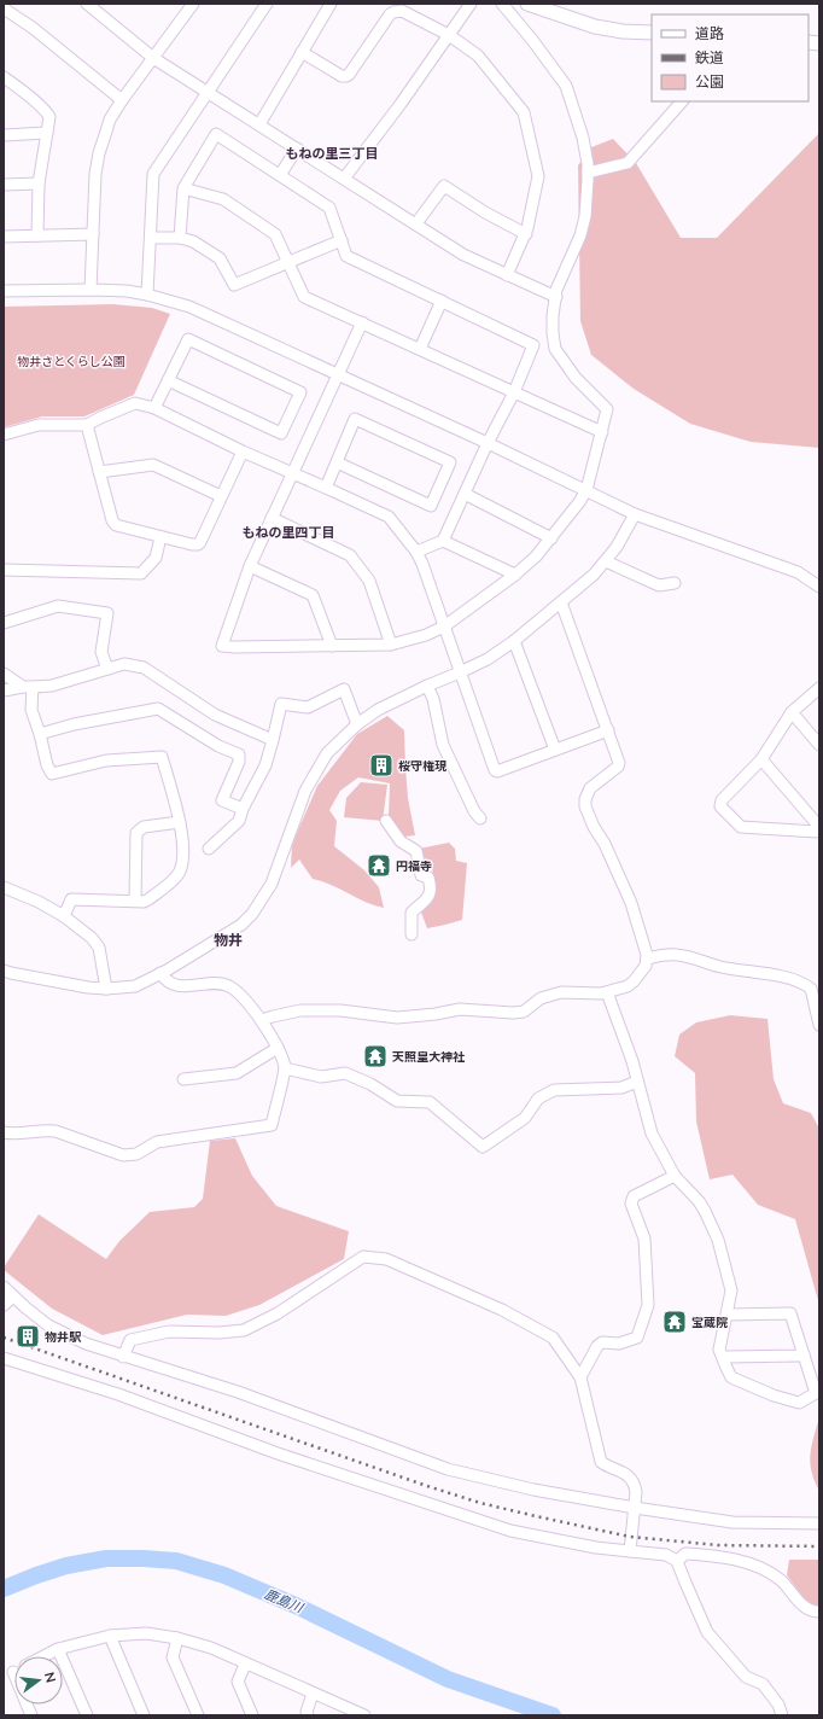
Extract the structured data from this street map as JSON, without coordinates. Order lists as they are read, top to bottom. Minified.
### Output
{"districts":["もねの里三丁目","もねの里四丁目","物井"],"water":["鹿島川"],"parks":["物井さとくらし公園"],"places":{"building":["桜守権現","物井駅"],"temple":["円福寺","天照皇大神社","宝蔵院"]},"legend":["道路","鉄道","公園"],"north":"right"}
